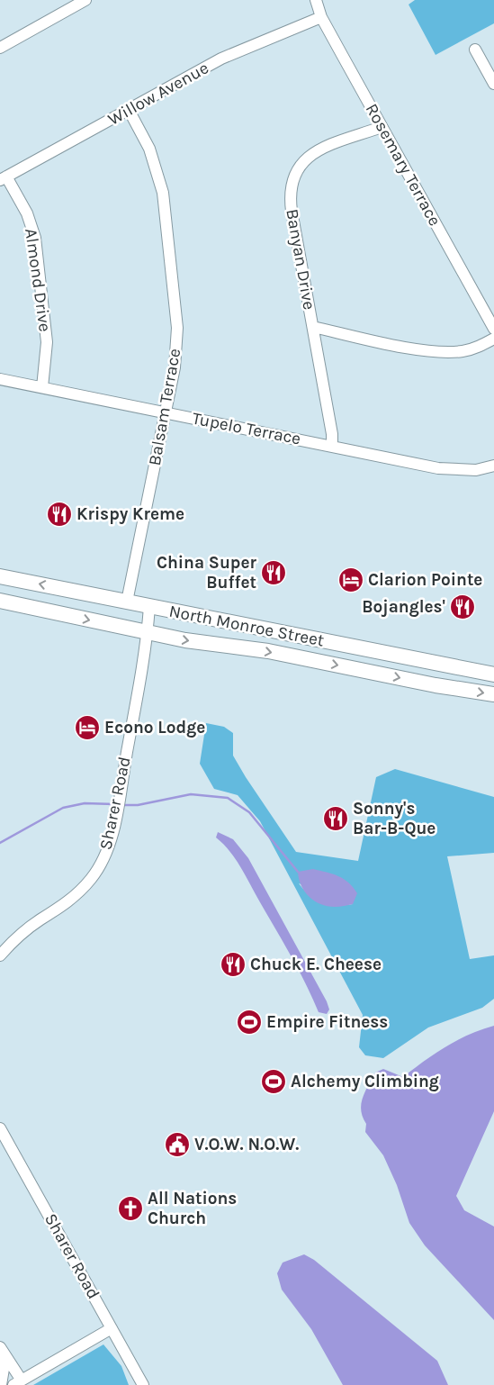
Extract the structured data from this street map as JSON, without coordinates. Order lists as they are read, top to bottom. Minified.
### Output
{"streets":{"main road":["North Monroe Street"],"street":["Willow Avenue","Rosemary Terrace","Banyan Drive","Almond Drive","Balsam Terrace","Tupelo Terrace","Sharer Road"]},"crossings":[["Willow Avenue","Rosemary Terrace"],["Willow Avenue","Almond Drive"],["Willow Avenue","Balsam Terrace"],["Rosemary Terrace","Banyan Drive"],["Banyan Drive","Tupelo Terrace"],["Almond Drive","Tupelo Terrace"],["Balsam Terrace","Tupelo Terrace"],["Balsam Terrace","North Monroe Street"],["North Monroe Street","Sharer Road"]],"places":{"restaurant":["Krispy Kreme","China Super Buffet","Bojangles'","Sonny's Bar-B-Que","Chuck E. Cheese"],"hotel":["Clarion Pointe","Econo Lodge"],"sports":["Empire Fitness","Alchemy Climbing"],"public building":["V.O.W. N.O.W."],"church":["All Nations Church"]}}
